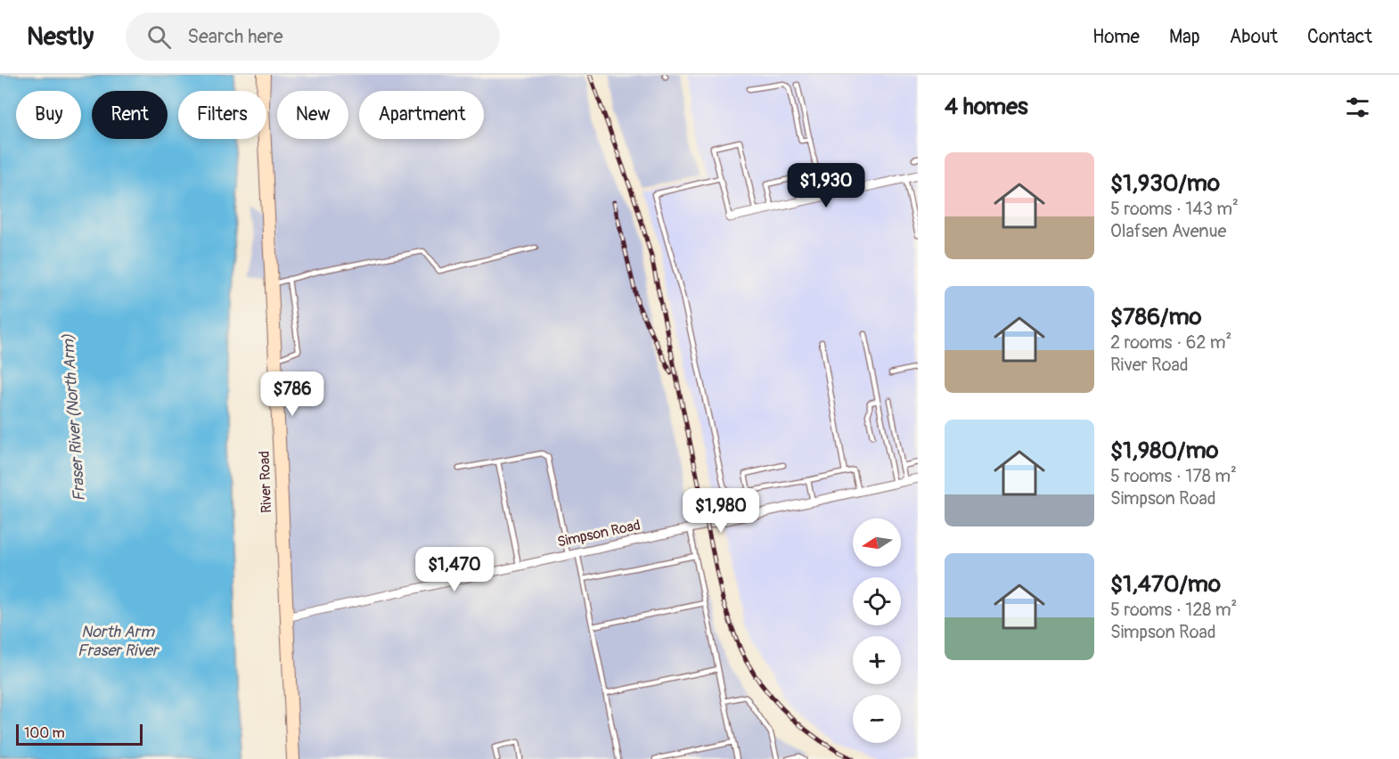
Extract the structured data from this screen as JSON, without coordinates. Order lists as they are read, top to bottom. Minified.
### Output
{"streets":{"street":["River Road","Simpson Road"]},"crossings":[["River Road","Simpson Road"]],"water":["Fraser River (North Arm)","North Arm Fraser River"],"scale_bar":"100 m","north":"left","page":{"header":"Nestly","search":"Search here","nav":["Home","Map","About","Contact"],"heading":"4 homes","chip":["Buy","Rent","Filters","New","Apartment"],"list":[{"name":"$1,930/mo","note":"5 rooms · 143 m² · Olafsen Avenue"},{"name":"$786/mo","note":"2 rooms · 62 m² · River Road"},{"name":"$1,980/mo","note":"5 rooms · 178 m² · Simpson Road"},{"name":"$1,470/mo","note":"5 rooms · 128 m² · Simpson Road"}],"price":["$1,930","$786","$1,980","$1,470"],"map_buttons":["+","−"],"scale":"100 m"}}
